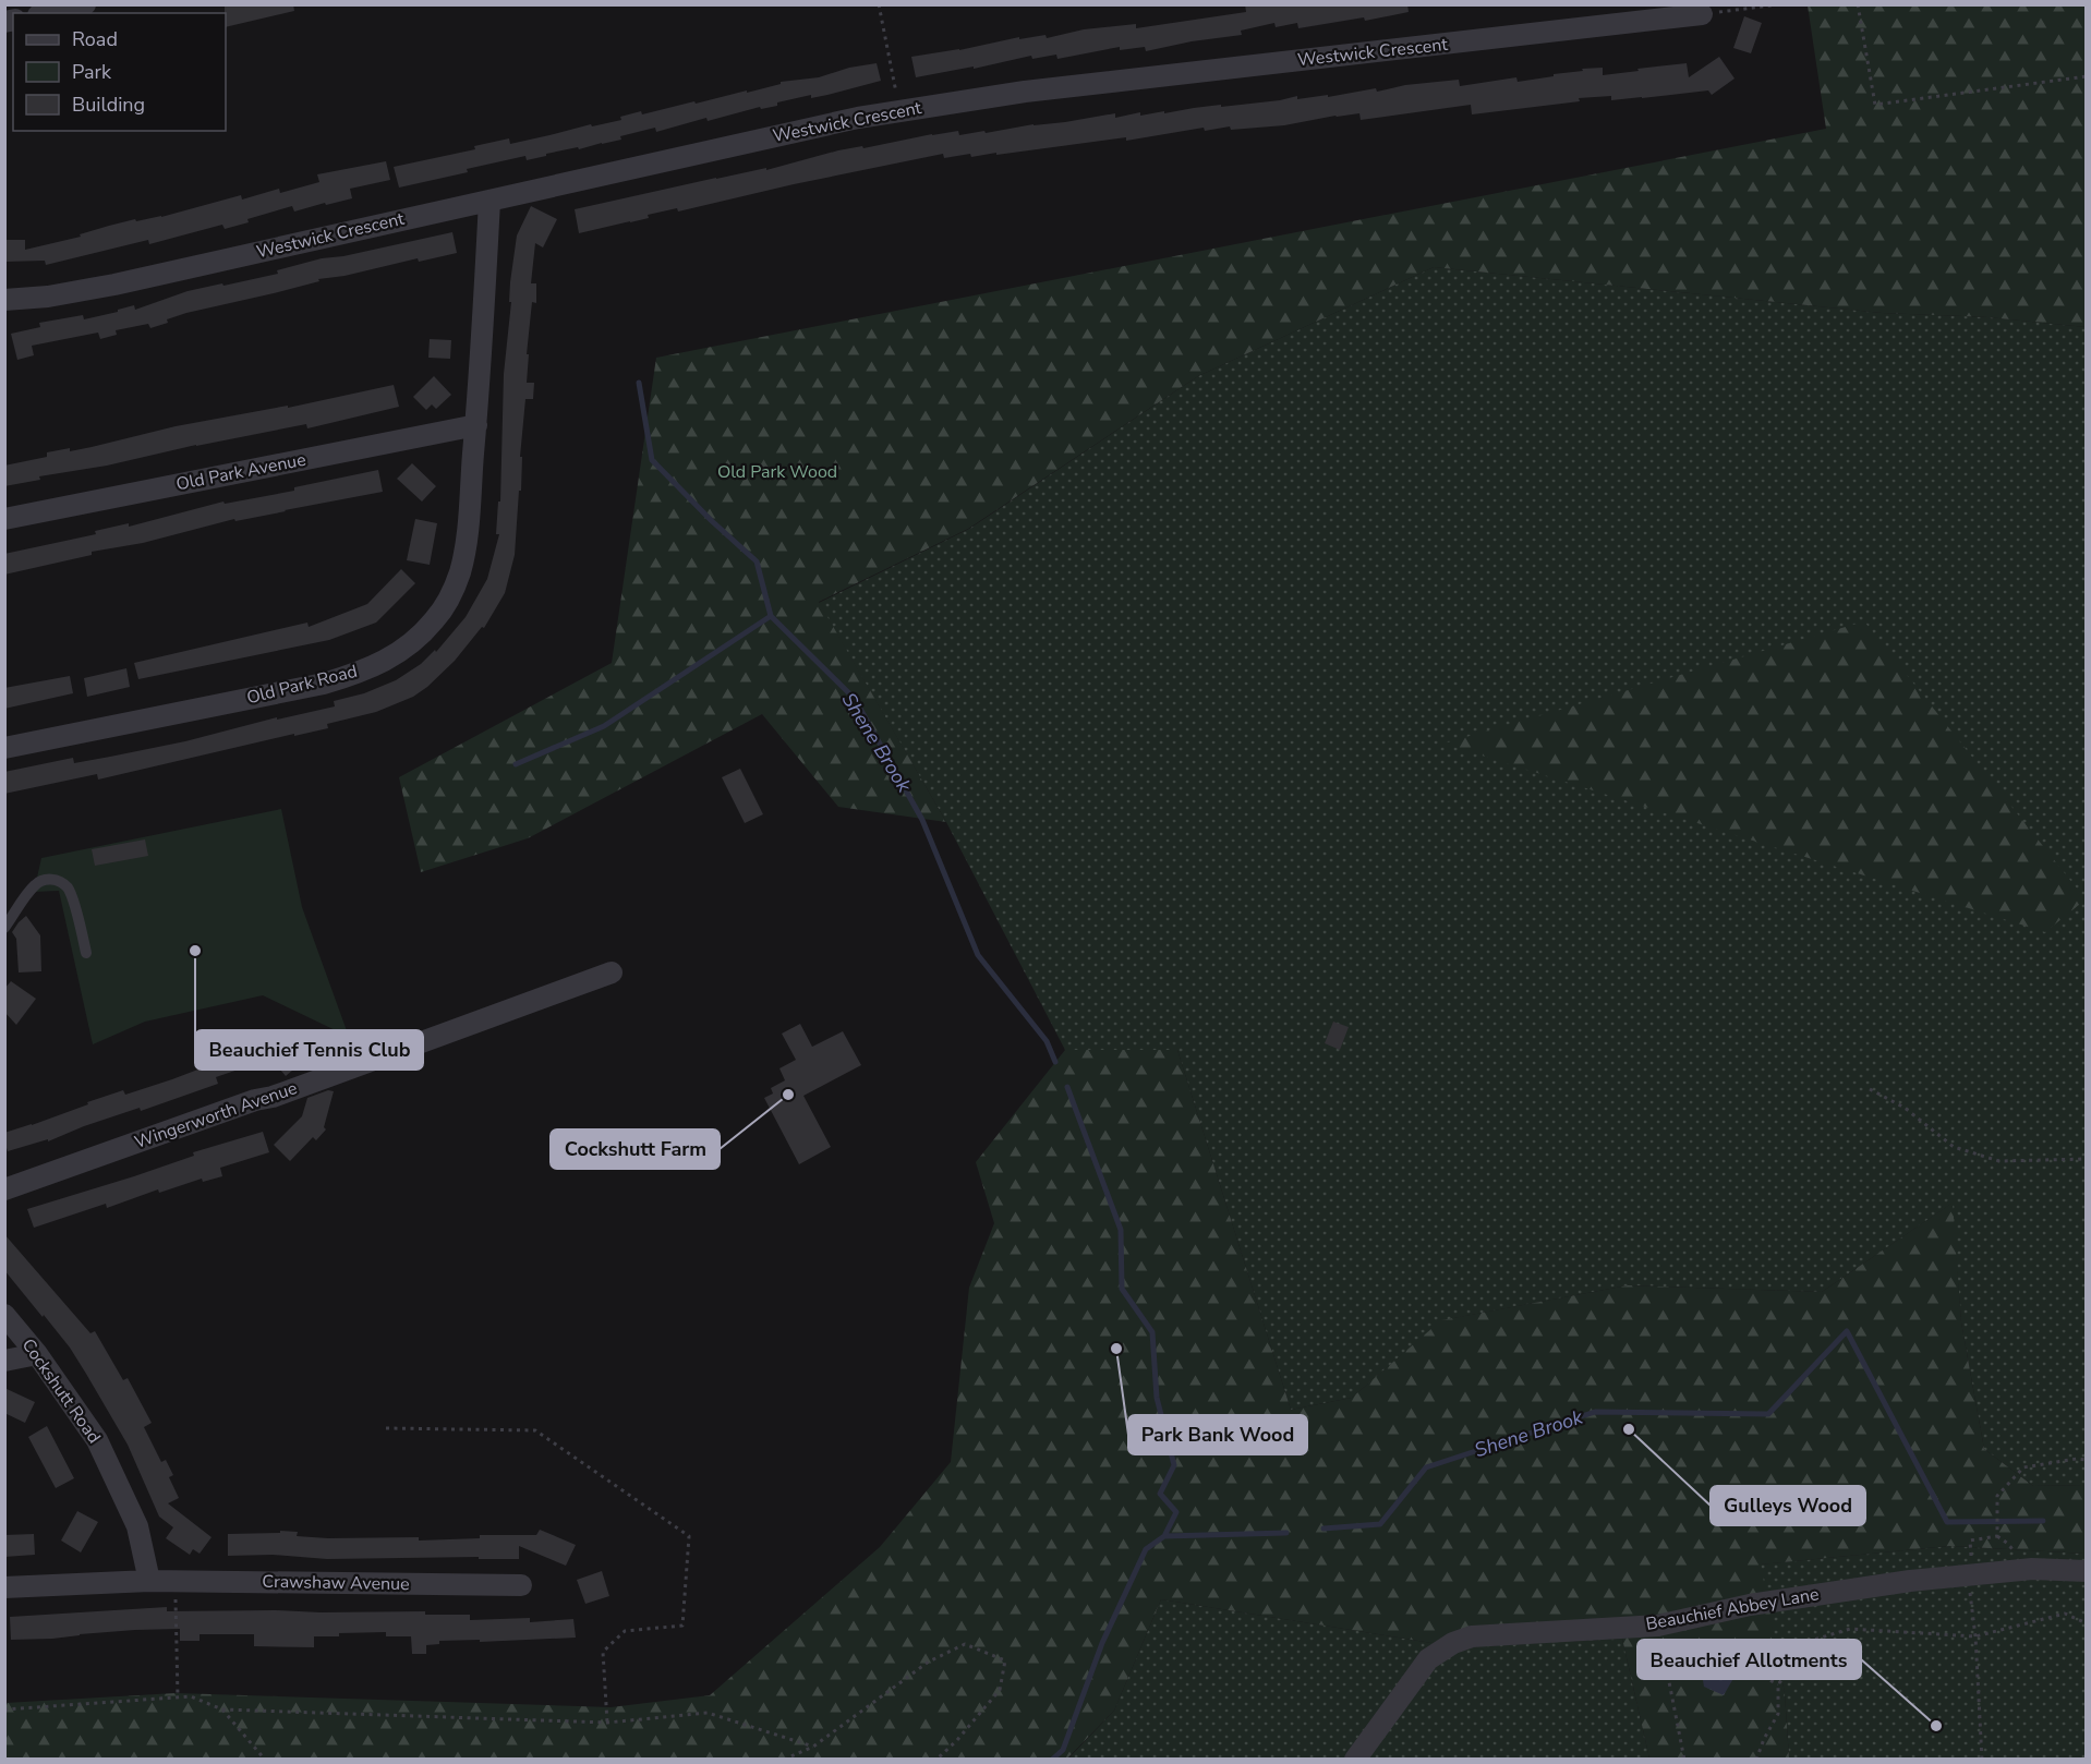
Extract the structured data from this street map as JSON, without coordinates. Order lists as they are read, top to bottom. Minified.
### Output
{"streets":{"street":["Westwick Crescent","Old Park Avenue","Old Park Road","Wingerworth Avenue","Cockshutt Road","Crawshaw Avenue","Beauchief Abbey Lane"]},"crossings":[["Westwick Crescent","Old Park Road"],["Old Park Avenue","Old Park Road"],["Cockshutt Road","Crawshaw Avenue"]],"water":["Shene Brook"],"parks":["Old Park Wood"],"places":["Beauchief Tennis Club","Cockshutt Farm","Park Bank Wood","Gulleys Wood","Beauchief Allotments"],"legend":["Road","Park","Building"]}
